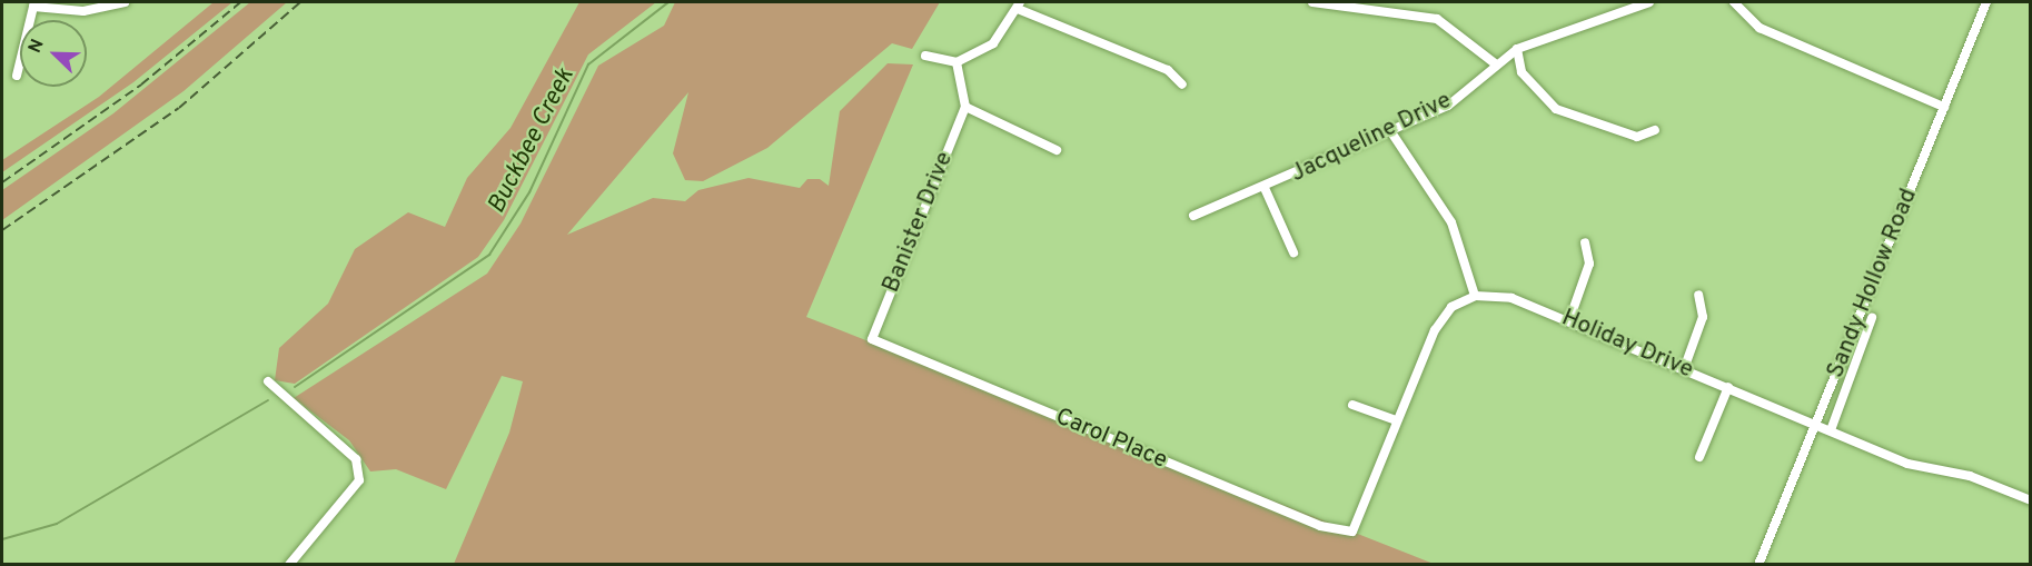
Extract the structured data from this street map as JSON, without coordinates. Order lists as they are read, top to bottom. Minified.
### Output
{"streets":{"street":["Jacqueline Drive","Banister Drive","Sandy Hollow Road","Holiday Drive","Carol Place"]},"crossings":[["Banister Drive","Carol Place"],["Sandy Hollow Road","Holiday Drive"]],"water":["Buckbee Creek"],"north":"top left"}
